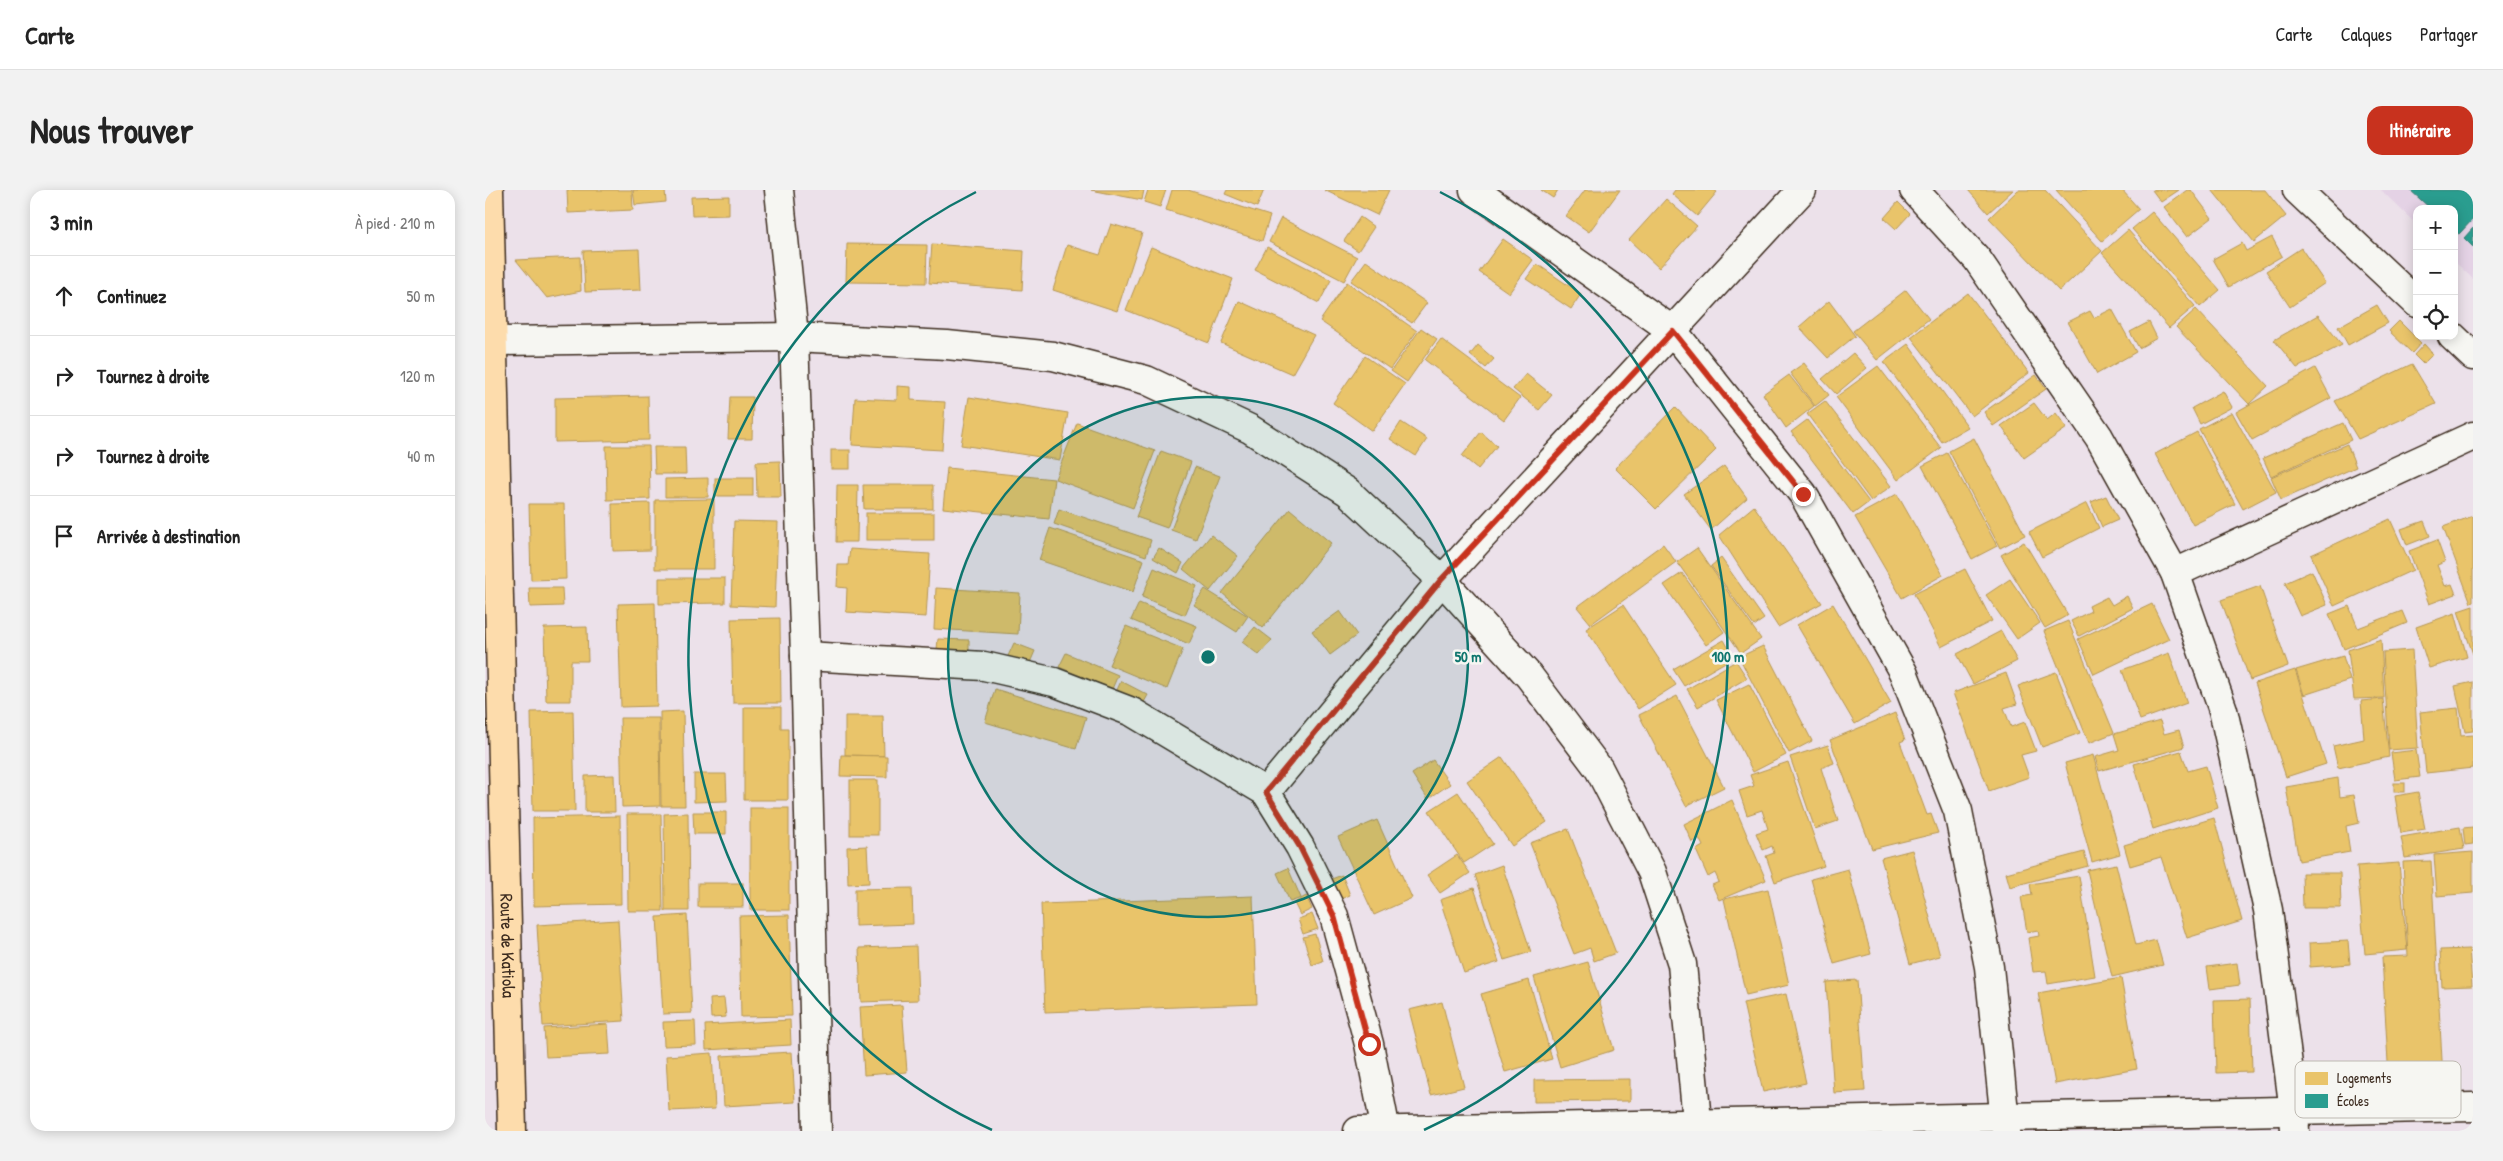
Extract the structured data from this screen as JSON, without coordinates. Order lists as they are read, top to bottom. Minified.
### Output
{"streets":{"highway":["Route de Katiola"]},"legend":["Logements","Écoles"],"page":{"header":"Carte","nav":["Carte","Calques","Partager"],"buttons":"Itinéraire","title":"Nous trouver","heading":["3 min","À pied · 210 m"],"map_buttons":["+","−"],"list":[["Continuez","50 m"],["Tournez à droite","120 m"],["Tournez à droite","40 m"],"Arrivée à destination"]},"rings":["50 m","100 m"]}
